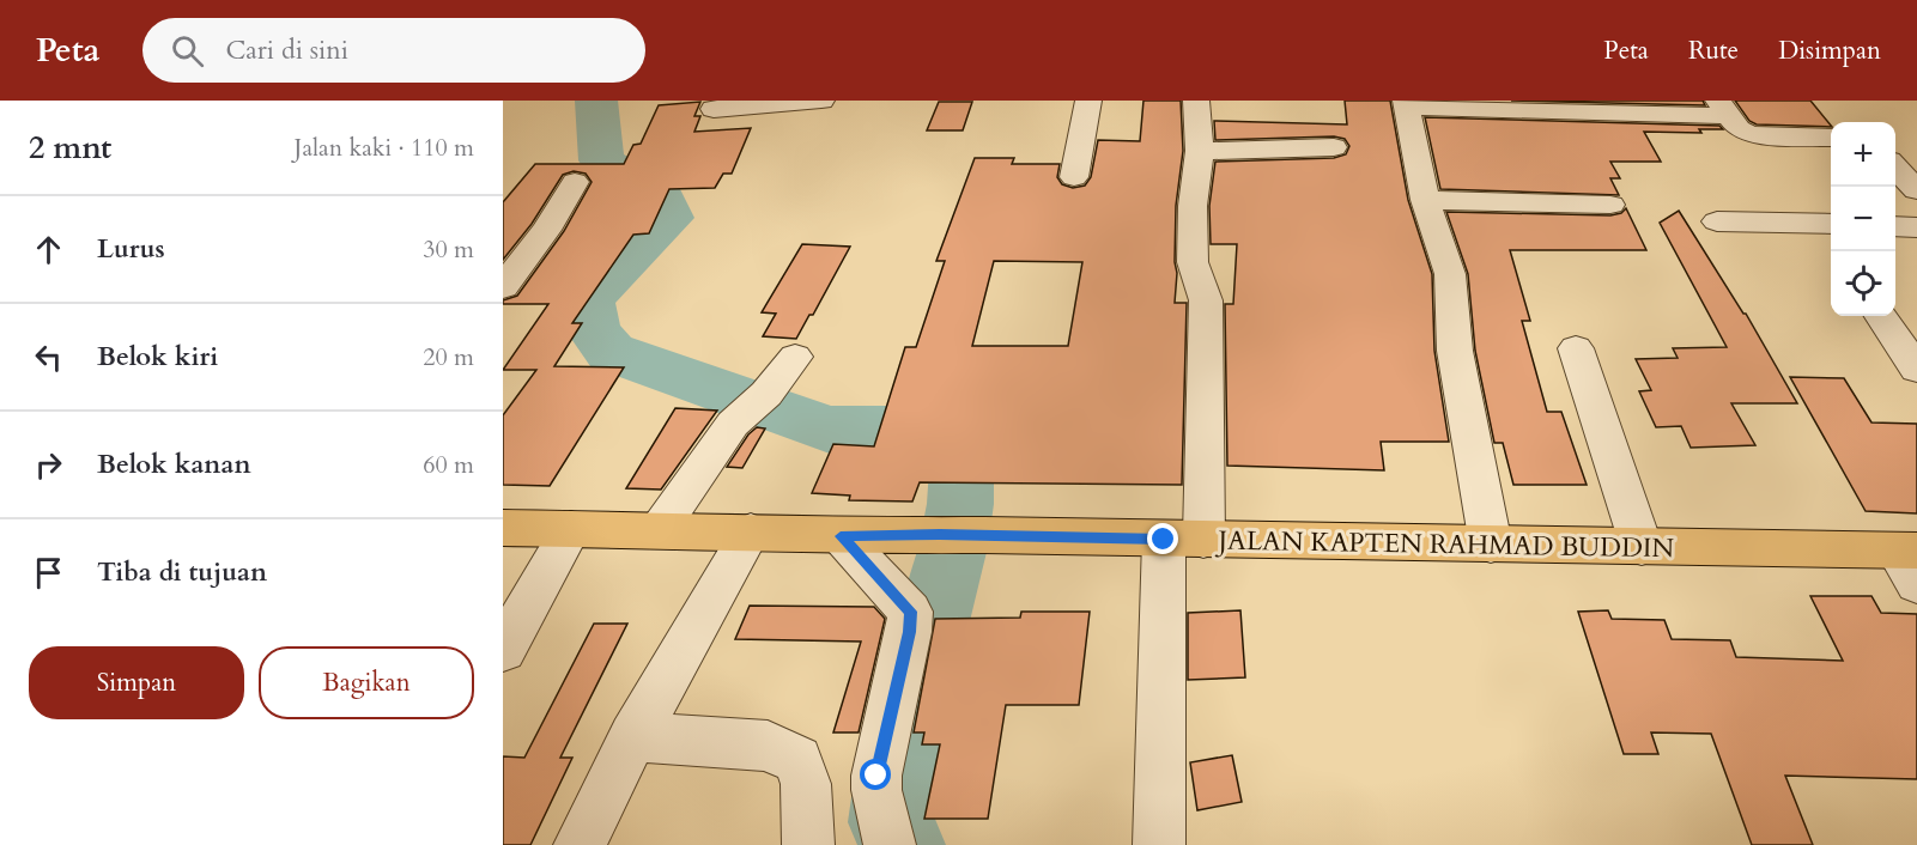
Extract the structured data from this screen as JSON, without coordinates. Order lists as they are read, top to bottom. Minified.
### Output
{"streets":{"main road":["JALAN KAPTEN RAHMAD BUDDIN"]},"page":{"header":"Peta","search":"Cari di sini","nav":["Peta","Rute","Disimpan"],"heading":["2 mnt","Jalan kaki · 110 m"],"map_buttons":["+","−"],"list":[["Lurus","30 m"],["Belok kiri","20 m"],["Belok kanan","60 m"],"Tiba di tujuan"],"buttons":["Simpan","Bagikan"]}}
